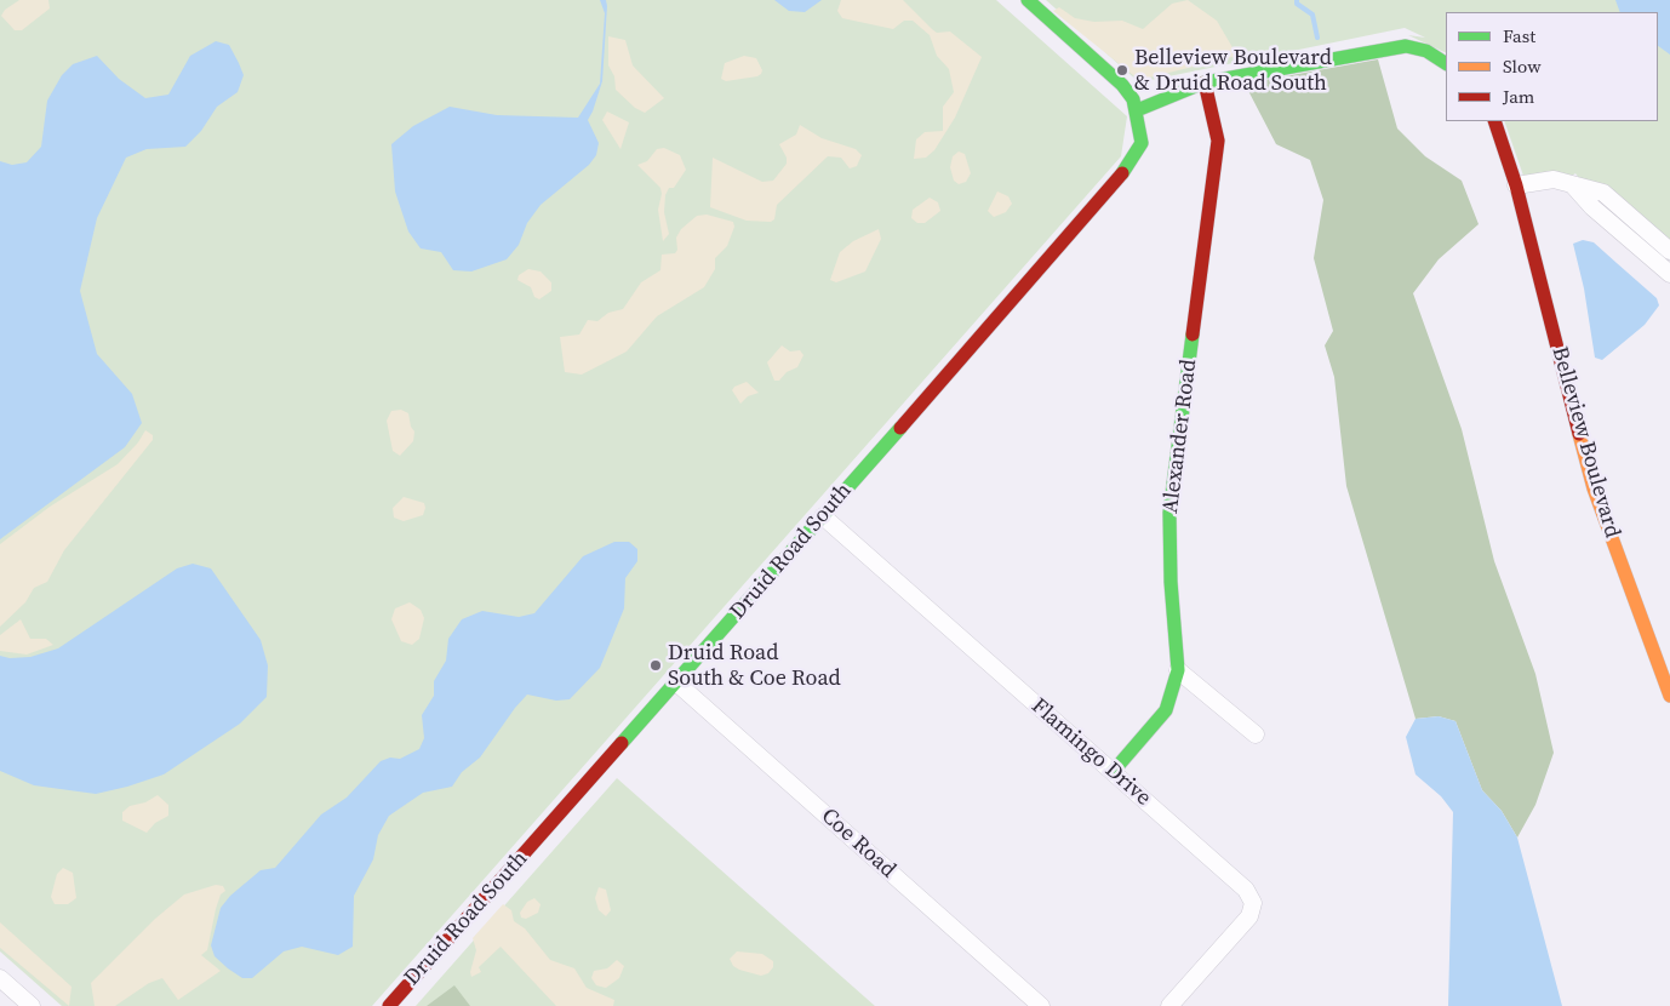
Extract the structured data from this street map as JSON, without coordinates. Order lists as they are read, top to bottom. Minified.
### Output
{"streets":{"street":["Alexander Road","Belleview Boulevard","Druid Road South","Flamingo Drive","Coe Road"]},"crossings":[["Alexander Road","Flamingo Drive"],["Druid Road South","Flamingo Drive"],["Druid Road South","Coe Road"]],"places":["Belleview Boulevard & Druid Road South","Druid Road South & Coe Road"],"legend":["Fast","Slow","Jam"]}
